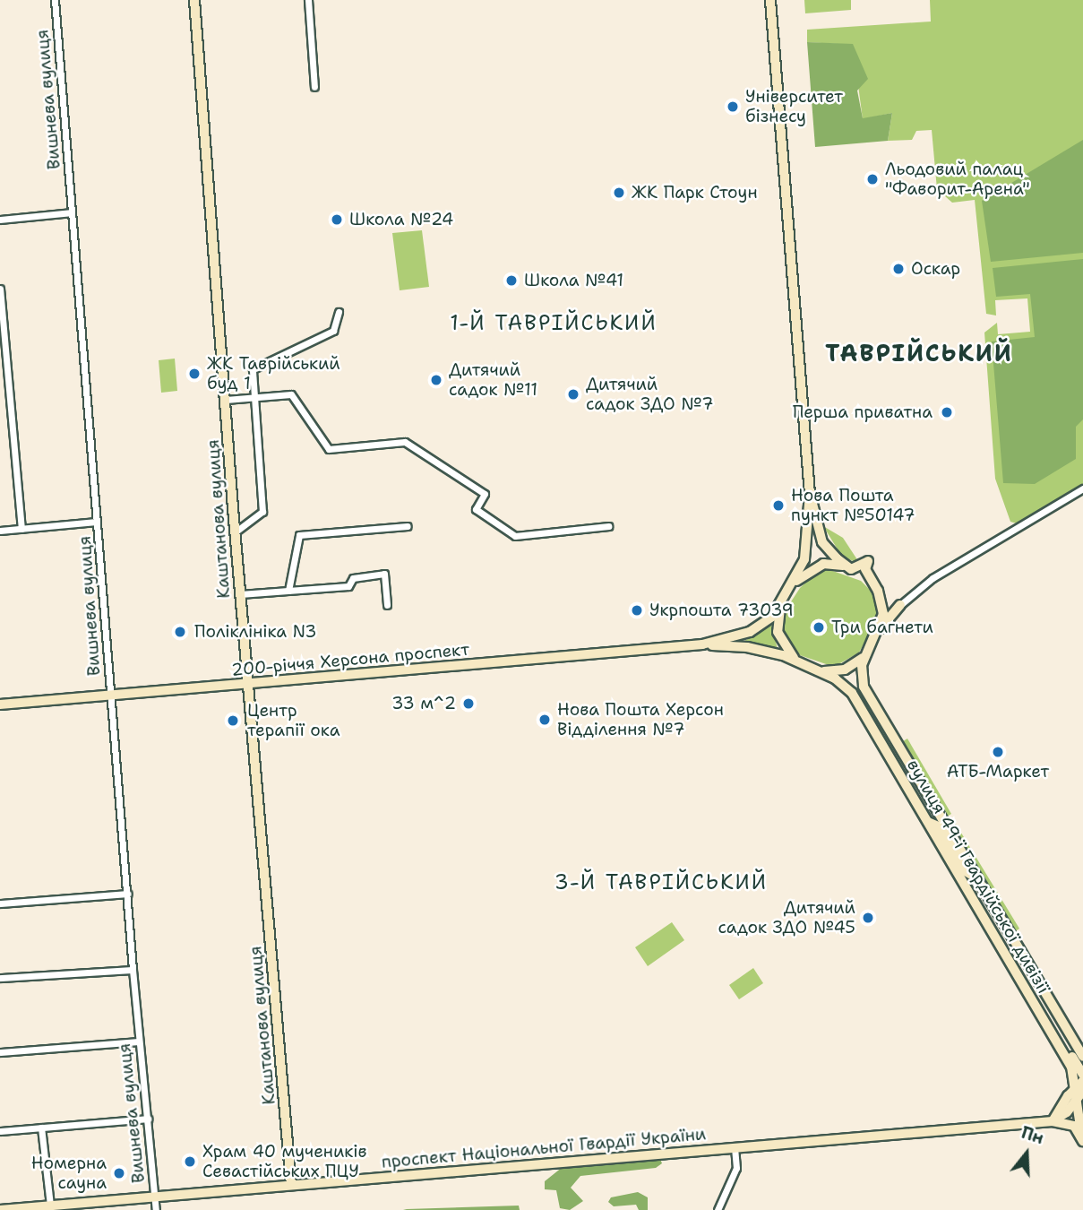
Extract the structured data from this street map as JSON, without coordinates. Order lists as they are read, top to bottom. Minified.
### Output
{"streets":{"street":["Вишнева вулиця","Каштанова вулиця","200-річчя Херсона проспект","вулиця 49-ї Гвардійської дивізії","проспект Національної Гвардії України"]},"crossings":[["Вишнева вулиця","200-річчя Херсона проспект"],["Вишнева вулиця","проспект Національної Гвардії України"],["Каштанова вулиця","200-річчя Херсона проспект"],["Каштанова вулиця","проспект Національної Гвардії України"]],"districts":["1-Й ТАВРІЙСЬКИЙ","ТАВРІЙСЬКИЙ","3-Й ТАВРІЙСЬКИЙ"],"places":["Університет бізнесу","Льодовий палац \"Фаворит-Арена\"","ЖК Парк Стоун","Школа №24","Оскар","Школа №41","ЖК Таврійський буд 1","Дитячий садок №11","Дитячий садок ЗДО №7","Перша приватна","Нова Пошта пункт №50147","Укрпошта 73039","Три багнети","Поліклініка N3","33 м^2","Нова Пошта Херсон Відділення №7","Центр терапії ока","АТБ-Маркет","Дитячий садок ЗДО №45","Храм 40 мучеників Севастійських ПЦУ","Номерна сауна"],"north":"top"}
